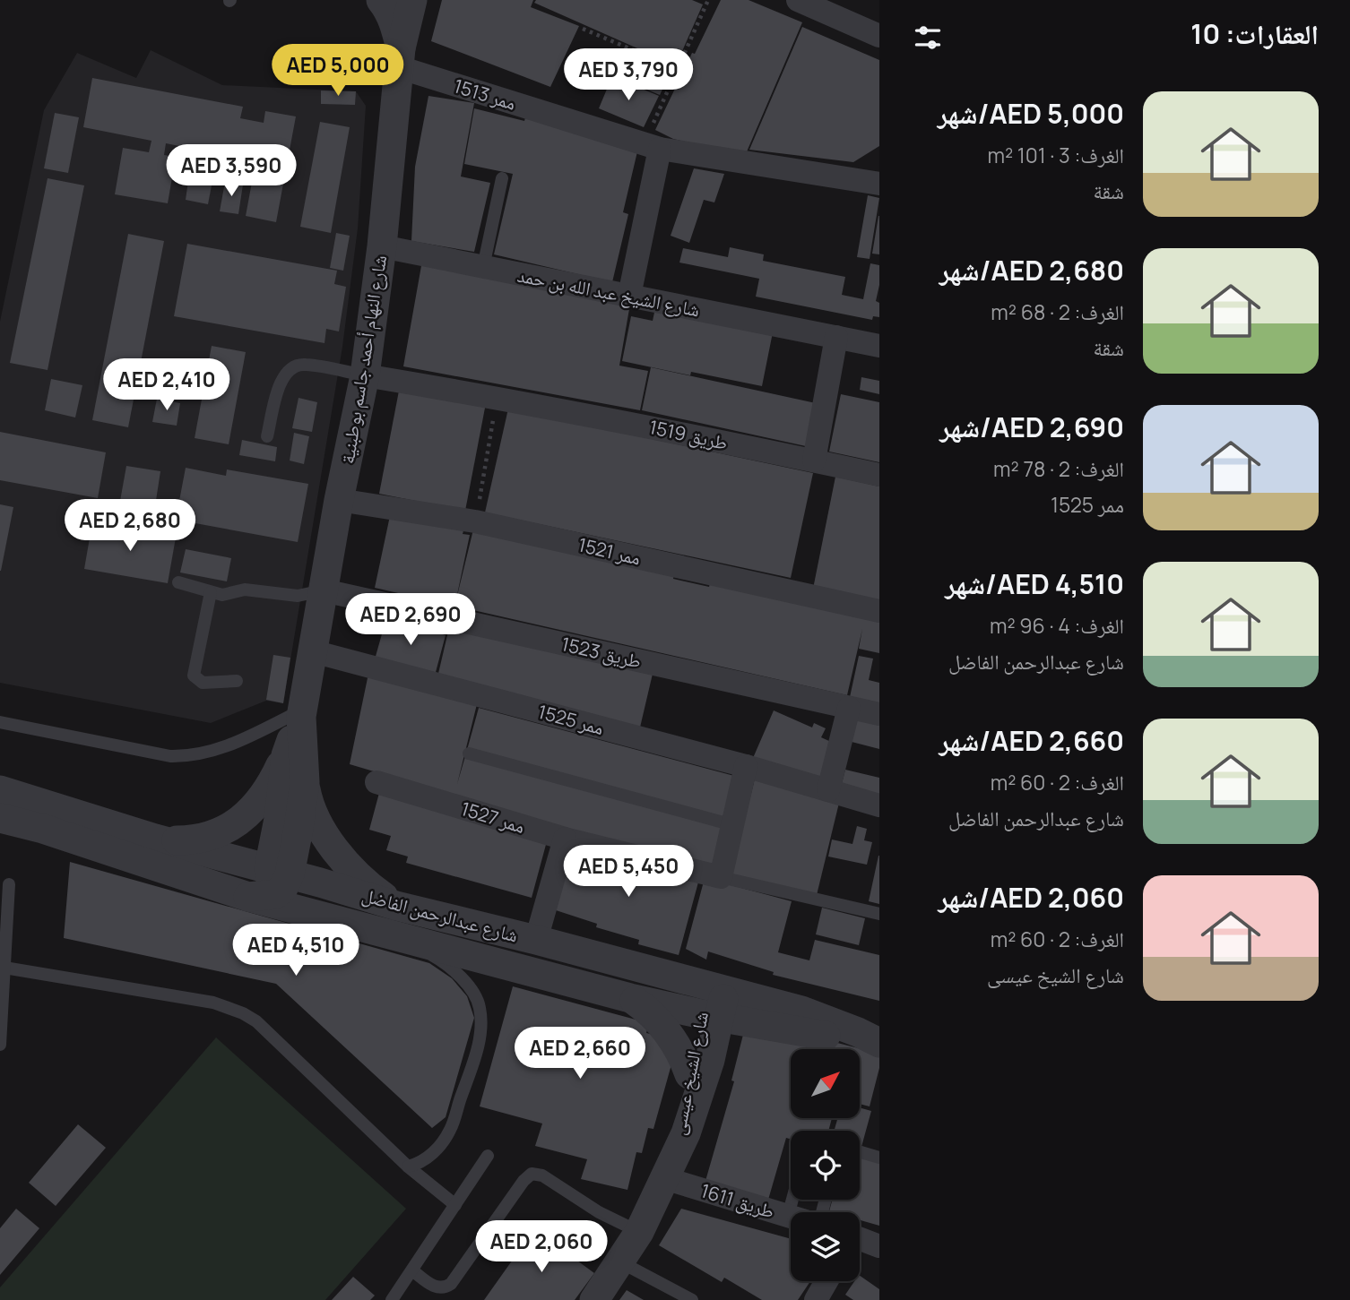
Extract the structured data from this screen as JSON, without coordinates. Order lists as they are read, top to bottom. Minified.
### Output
{"streets":{"street":["ممر 1513","شارع الشيخ عبد الله بن حمد","شارع النهام أحمد جاسم بوطبنية","طريق 1519","ممر 1521","طريق 1523","ممر 1525","ممر 1527","شارع عبدالرحمن الفاضل","شارع الشيخ عيسى","طريق 1611"]},"crossings":[["ممر 1513","شارع النهام أحمد جاسم بوطبنية"],["شارع الشيخ عبد الله بن حمد","شارع النهام أحمد جاسم بوطبنية"],["شارع النهام أحمد جاسم بوطبنية","طريق 1519"],["شارع النهام أحمد جاسم بوطبنية","ممر 1521"],["شارع النهام أحمد جاسم بوطبنية","طريق 1523"],["شارع النهام أحمد جاسم بوطبنية","ممر 1525"],["شارع النهام أحمد جاسم بوطبنية","شارع عبدالرحمن الفاضل"],["شارع عبدالرحمن الفاضل","شارع الشيخ عيسى"],["شارع الشيخ عيسى","طريق 1611"]],"north":"top right","page":{"heading":"العقارات: 10","price":["AED 5,000","AED 3,790","AED 3,590","AED 2,410","AED 2,680","AED 2,690","AED 5,450","AED 4,510","AED 2,660","AED 2,060"],"list":[{"name":"AED 5,000/شهر","note":"الغرف: 3 · 101 m² · شقة"},{"name":"AED 2,680/شهر","note":"الغرف: 2 · 68 m² · شقة"},{"name":"AED 2,690/شهر","note":"الغرف: 2 · 78 m² · ممر 1525"},{"name":"AED 4,510/شهر","note":"الغرف: 4 · 96 m² · شارع عبدالرحمن الفاضل"},{"name":"AED 2,660/شهر","note":"الغرف: 2 · 60 m² · شارع عبدالرحمن الفاضل"},{"name":"AED 2,060/شهر","note":"الغرف: 2 · 60 m² · شارع الشيخ عيسى"}]}}
